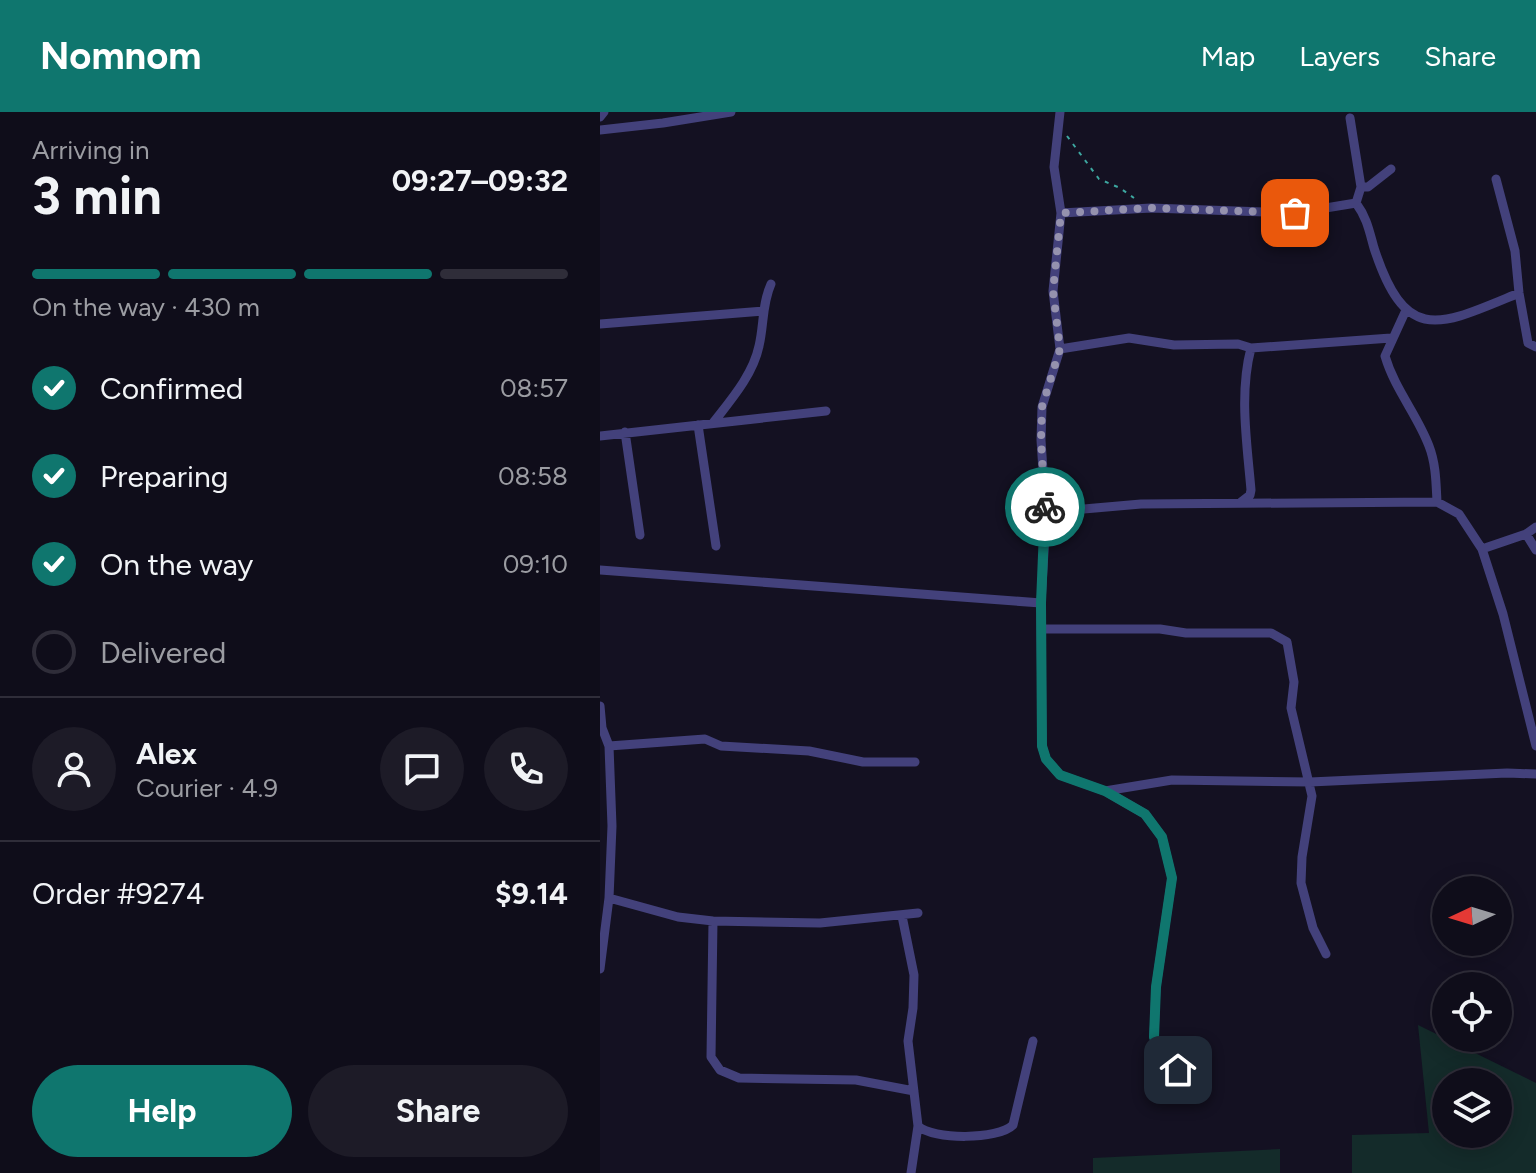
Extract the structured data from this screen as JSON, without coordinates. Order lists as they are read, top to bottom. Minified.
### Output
{"north":"left","page":{"header":"Nomnom","nav":["Map","Layers","Share"],"heading":["3 min","Arriving in","09:27–09:32"],"panel":["Alex","Courier · 4.9","Order #9274","$9.14"],"bar":"On the way · 430 m","list":[["Confirmed","08:57"],["Preparing","08:58"],["On the way","09:10"],"Delivered"],"buttons":["Help","Share"]}}
